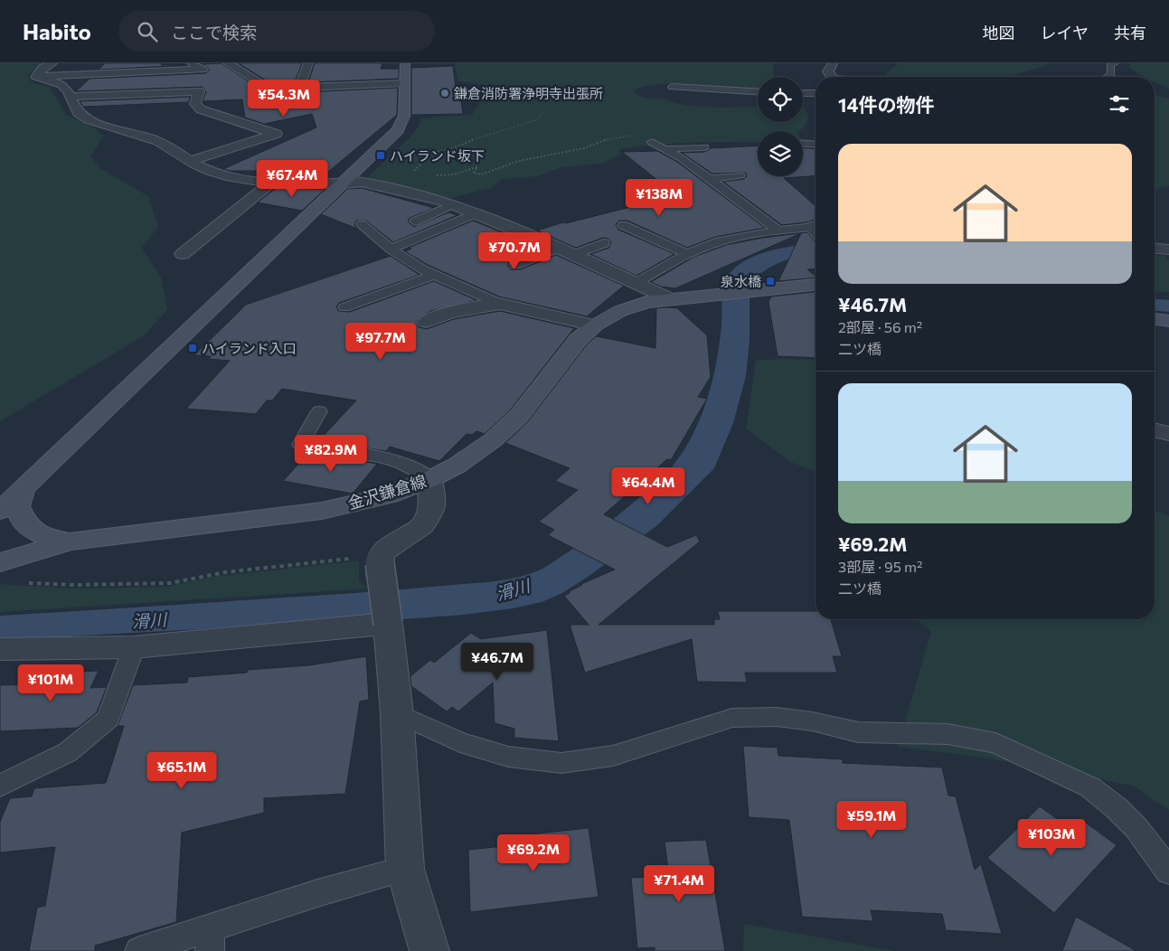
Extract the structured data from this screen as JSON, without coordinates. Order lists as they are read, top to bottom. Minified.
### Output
{"streets":{"street":["金沢鎌倉線"]},"water":["滑川"],"places":{"other":["鎌倉消防署浄明寺出張所"],"transit":["ハイランド坂下","泉水橋","ハイランド入口"]},"page":{"header":"Habito","search":"ここで検索","nav":["地図","レイヤ","共有"],"heading":"14件の物件","price":["¥54.3M","¥67.4M","¥138M","¥70.7M","¥97.7M","¥82.9M","¥64.4M","¥46.7M","¥101M","¥65.1M","¥59.1M","¥103M","¥69.2M","¥71.4M"],"list":[{"name":"¥46.7M","note":"2部屋 · 56 m² · 二ツ橋"},{"name":"¥69.2M","note":"3部屋 · 95 m² · 二ツ橋"}]}}
